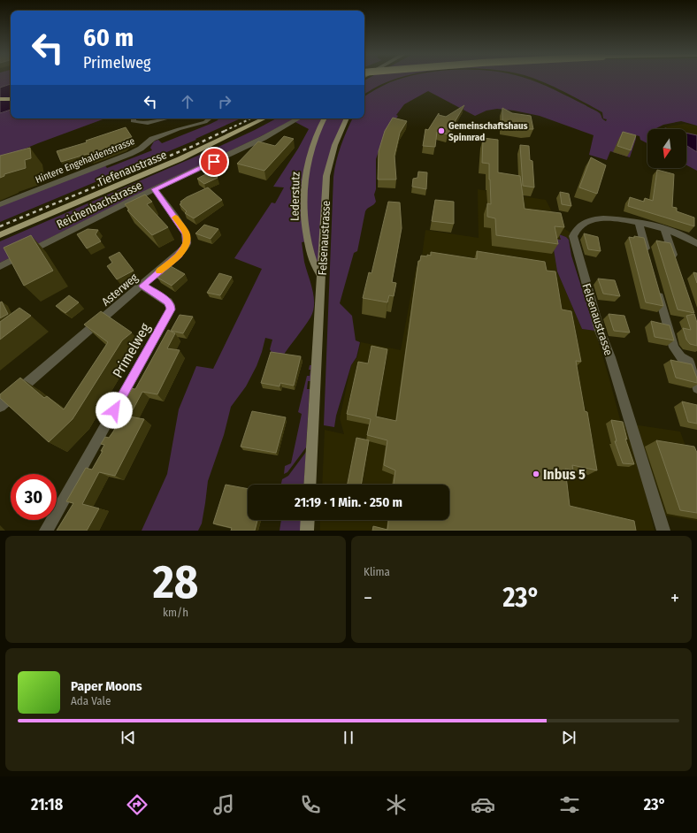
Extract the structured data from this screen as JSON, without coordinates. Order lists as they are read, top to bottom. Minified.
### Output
{"streets":{"main road":["Tiefenaustrasse"],"street":["Hintere Engehaldenstrasse","Lederstutz","Reichenbachstrasse","Felsenaustrasse","Asterweg","Primelweg"]},"crossings":[["Lederstutz","Felsenaustrasse"],["Reichenbachstrasse","Asterweg"],["Asterweg","Primelweg"]],"places":["Gemeinschaftshaus Spinnrad","Inbus 5"],"north":"bottom","page":{"turn":["60 m","Primelweg"],"limit":"30","trip":"21:19 · 1 Min. · 250 m","tile":[["28","km/h"],"Klima"],"heat":["−","23°","+"],"song":["Paper Moons","Ada Vale"],"tabs":["21:18","23°"]}}
